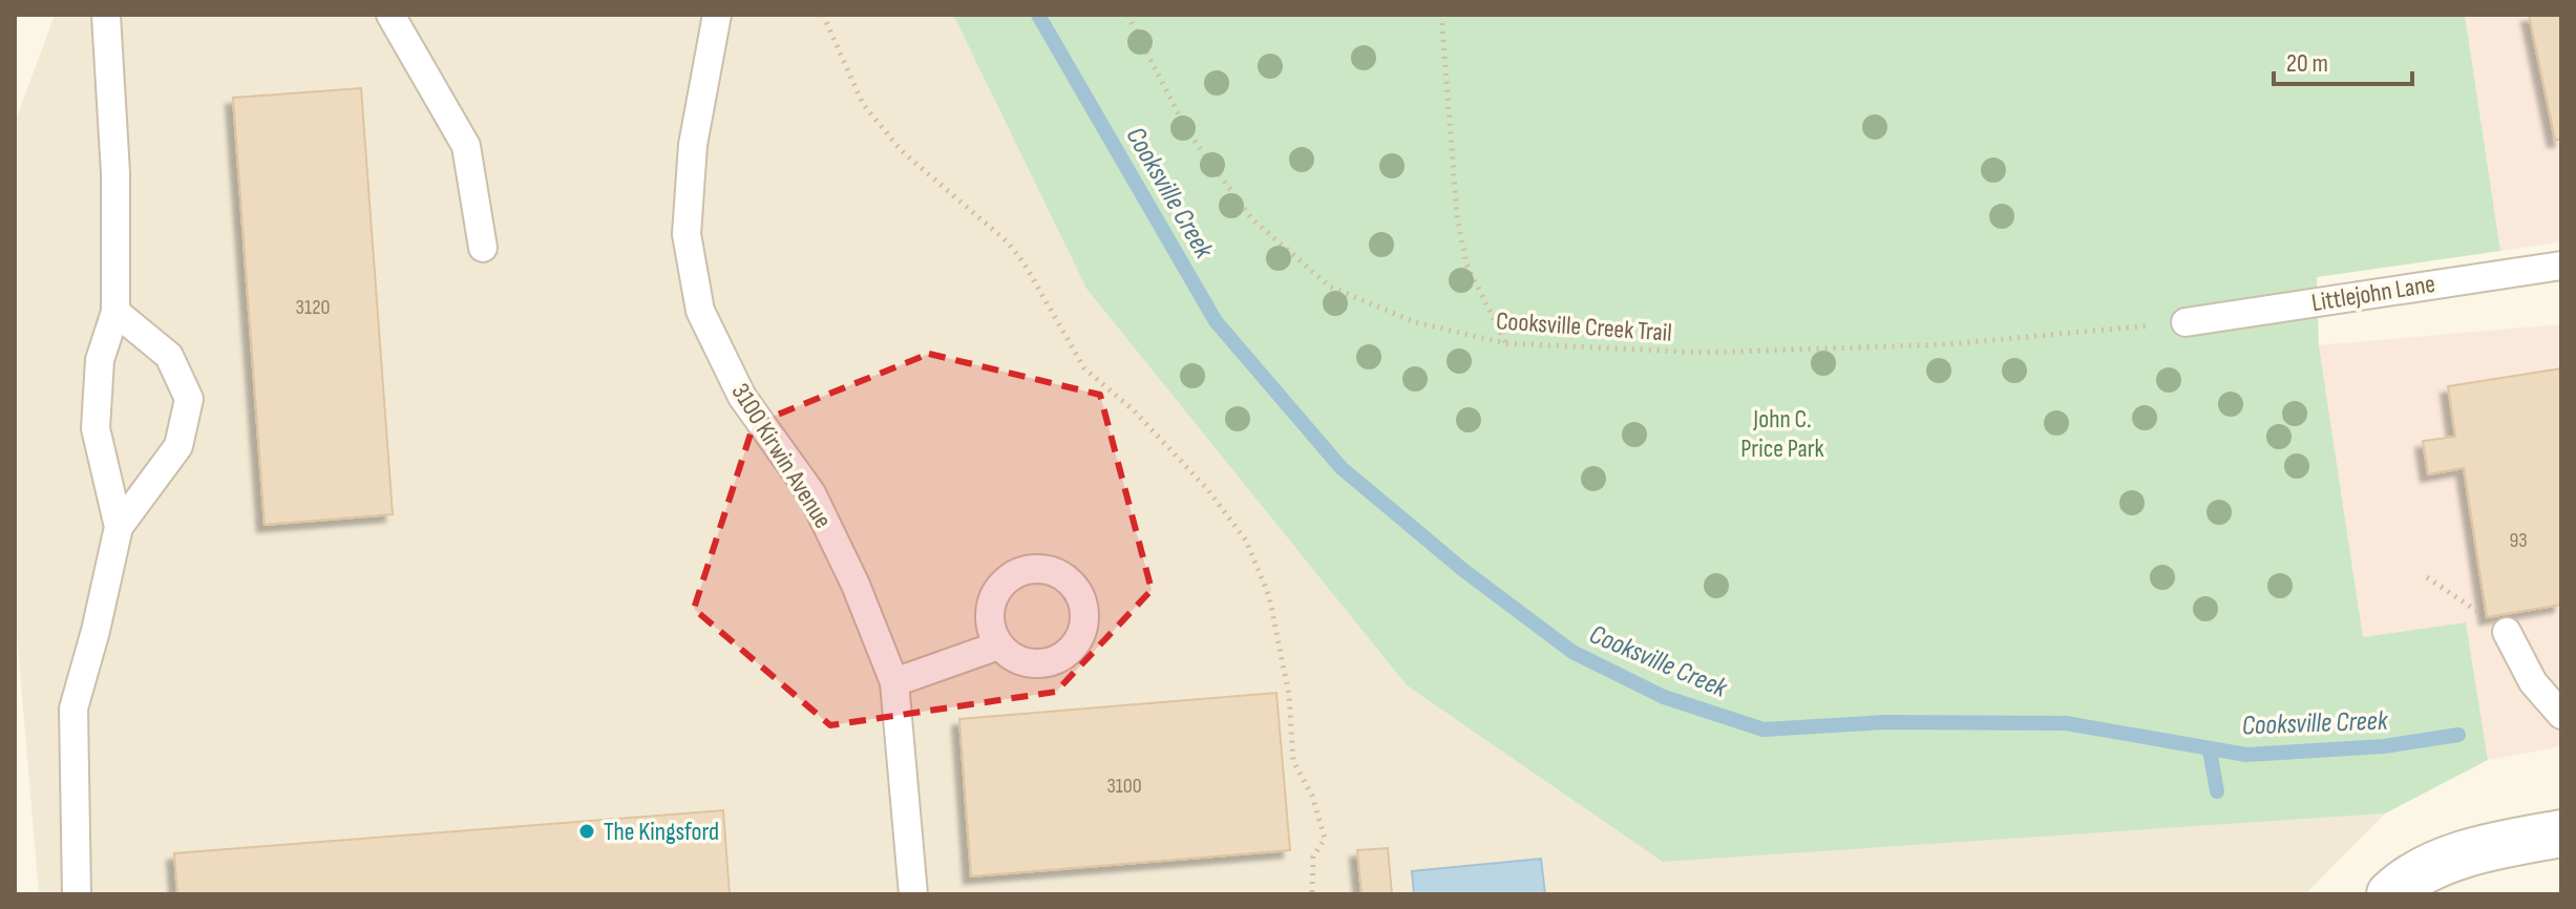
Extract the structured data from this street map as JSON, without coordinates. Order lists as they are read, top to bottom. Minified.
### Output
{"streets":{"lane":["Littlejohn Lane","3100 Kirwin Avenue"],"path":["Cooksville Creek Trail"]},"crossings":[["Littlejohn Lane","Cooksville Creek Trail"]],"water":["Cooksville Creek"],"parks":["John C. Price Park"],"places":["The Kingsford"],"house_numbers":["3120","93","3100"],"scale_bar":"20 m"}
